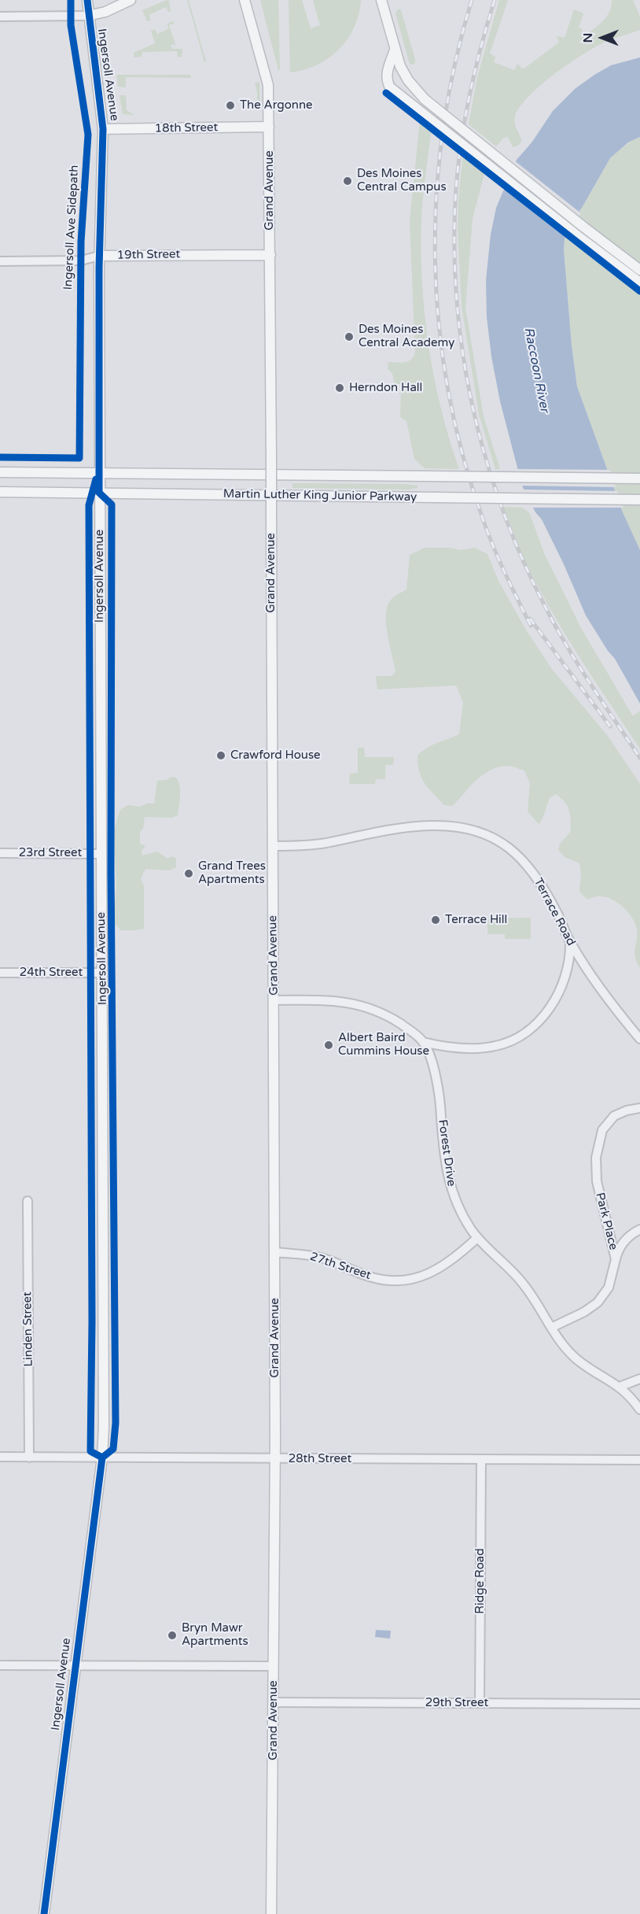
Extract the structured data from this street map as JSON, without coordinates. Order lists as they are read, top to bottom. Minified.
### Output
{"streets":{"main road":["Ingersoll Avenue","18th Street","Grand Avenue","19th Street","Martin Luther King Junior Parkway"],"street":["23rd Street","Terrace Road","24th Street","Forest Drive","Park Place","27th Street","Linden Street","28th Street","Ridge Road","29th Street"],"cycle path":["Ingersoll Ave Sidepath"]},"crossings":[["Ingersoll Avenue","18th Street"],["Ingersoll Avenue","19th Street"],["Ingersoll Avenue","Martin Luther King Junior Parkway"],["Ingersoll Avenue","23rd Street"],["Ingersoll Avenue","24th Street"],["Ingersoll Avenue","28th Street"],["18th Street","Grand Avenue"],["Grand Avenue","19th Street"],["Grand Avenue","Terrace Road"],["Grand Avenue","27th Street"],["Grand Avenue","28th Street"],["Grand Avenue","29th Street"],["Forest Drive","Park Place"],["Forest Drive","27th Street"],["Linden Street","28th Street"],["28th Street","Ridge Road"],["Ridge Road","29th Street"]],"water":["Raccoon River"],"places":["The Argonne","Des Moines Central Campus","Des Moines Central Academy","Herndon Hall","Crawford House","Grand Trees Apartments","Terrace Hill","Albert Baird Cummins House","Bryn Mawr Apartments"],"north":"left"}
